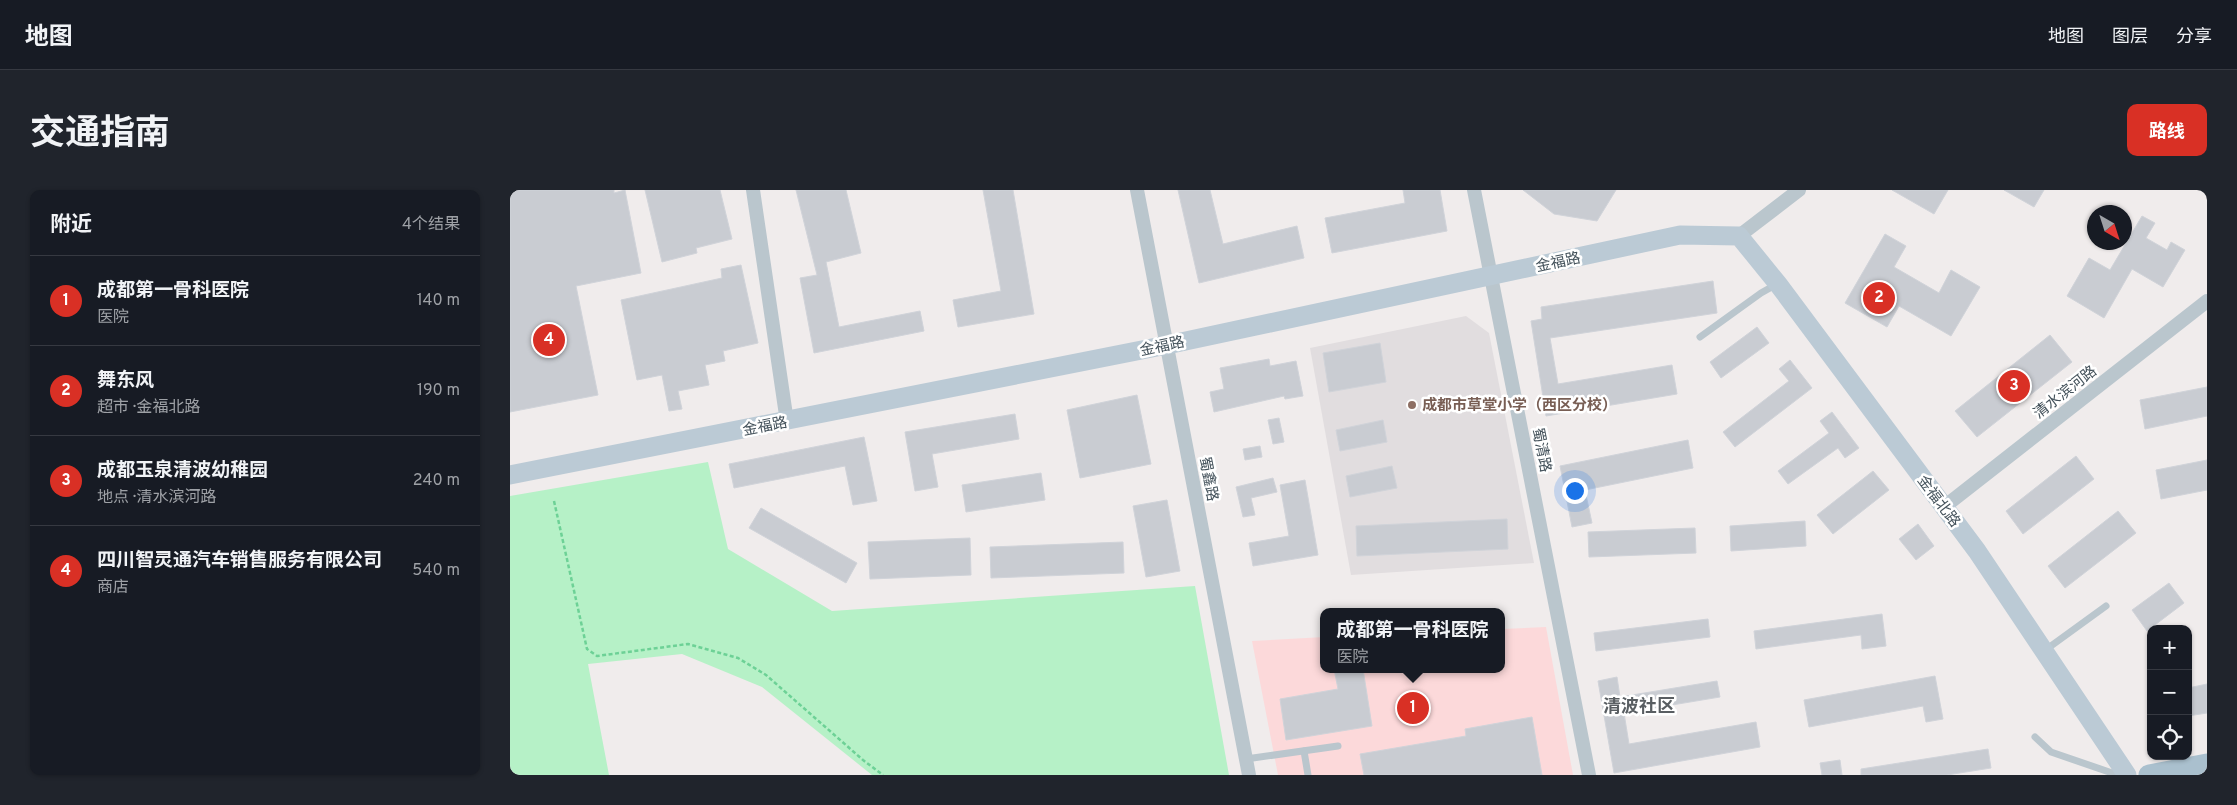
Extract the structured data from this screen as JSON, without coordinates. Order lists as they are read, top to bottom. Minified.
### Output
{"streets":{"street":["金福路","清水滨河路","蜀清路","蜀鑫路","金福北路"]},"crossings":[["金福路","蜀清路"],["金福路","蜀鑫路"],["金福路","金福北路"],["清水滨河路","金福北路"]],"districts":["清波社区"],"places":["成都市草堂小学（西区分校）"],"north":"bottom right","page":{"header":"地图","nav":["地图","图层","分享"],"title":"交通指南","buttons":"路线","heading":["附近","4个结果"],"list":[{"mark":"1","name":"成都第一骨科医院","note":"医院","value":"140 m"},{"mark":"2","name":"舞东风","note":"超市 · 金福北路","value":"190 m"},{"mark":"3","name":"成都玉泉清波幼稚园","note":"地点 · 清水滨河路","value":"240 m"},{"mark":"4","name":"四川智灵通汽车销售服务有限公司","note":"商店","value":"540 m"}],"pins":["2","4","3","1"],"popup":["成都第一骨科医院","医院"],"map_buttons":["+","−"]}}
